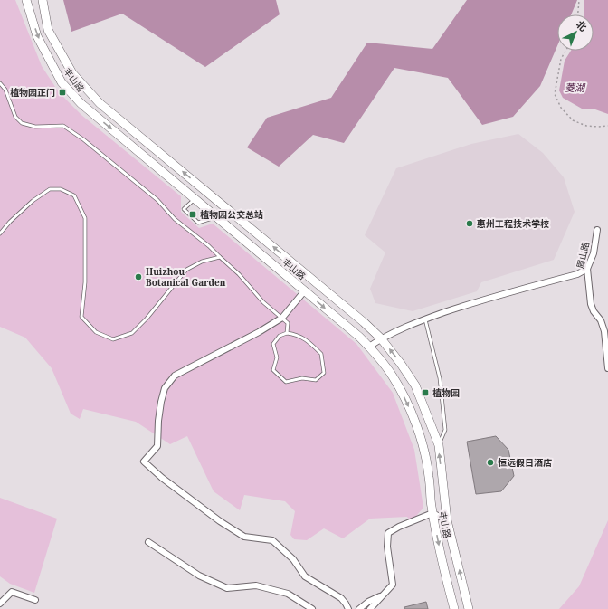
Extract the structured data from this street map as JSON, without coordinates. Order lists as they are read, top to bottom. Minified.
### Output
{"streets":{"main road":["丰山路"],"street":["眉山路"]},"water":["菱湖"],"places":{"transit":["植物园正门","植物园公交总站","植物园"],"other":["惠州工程技术学校","Huizhou Botanical Garden","恒远假日酒店"]},"north":"top right"}
